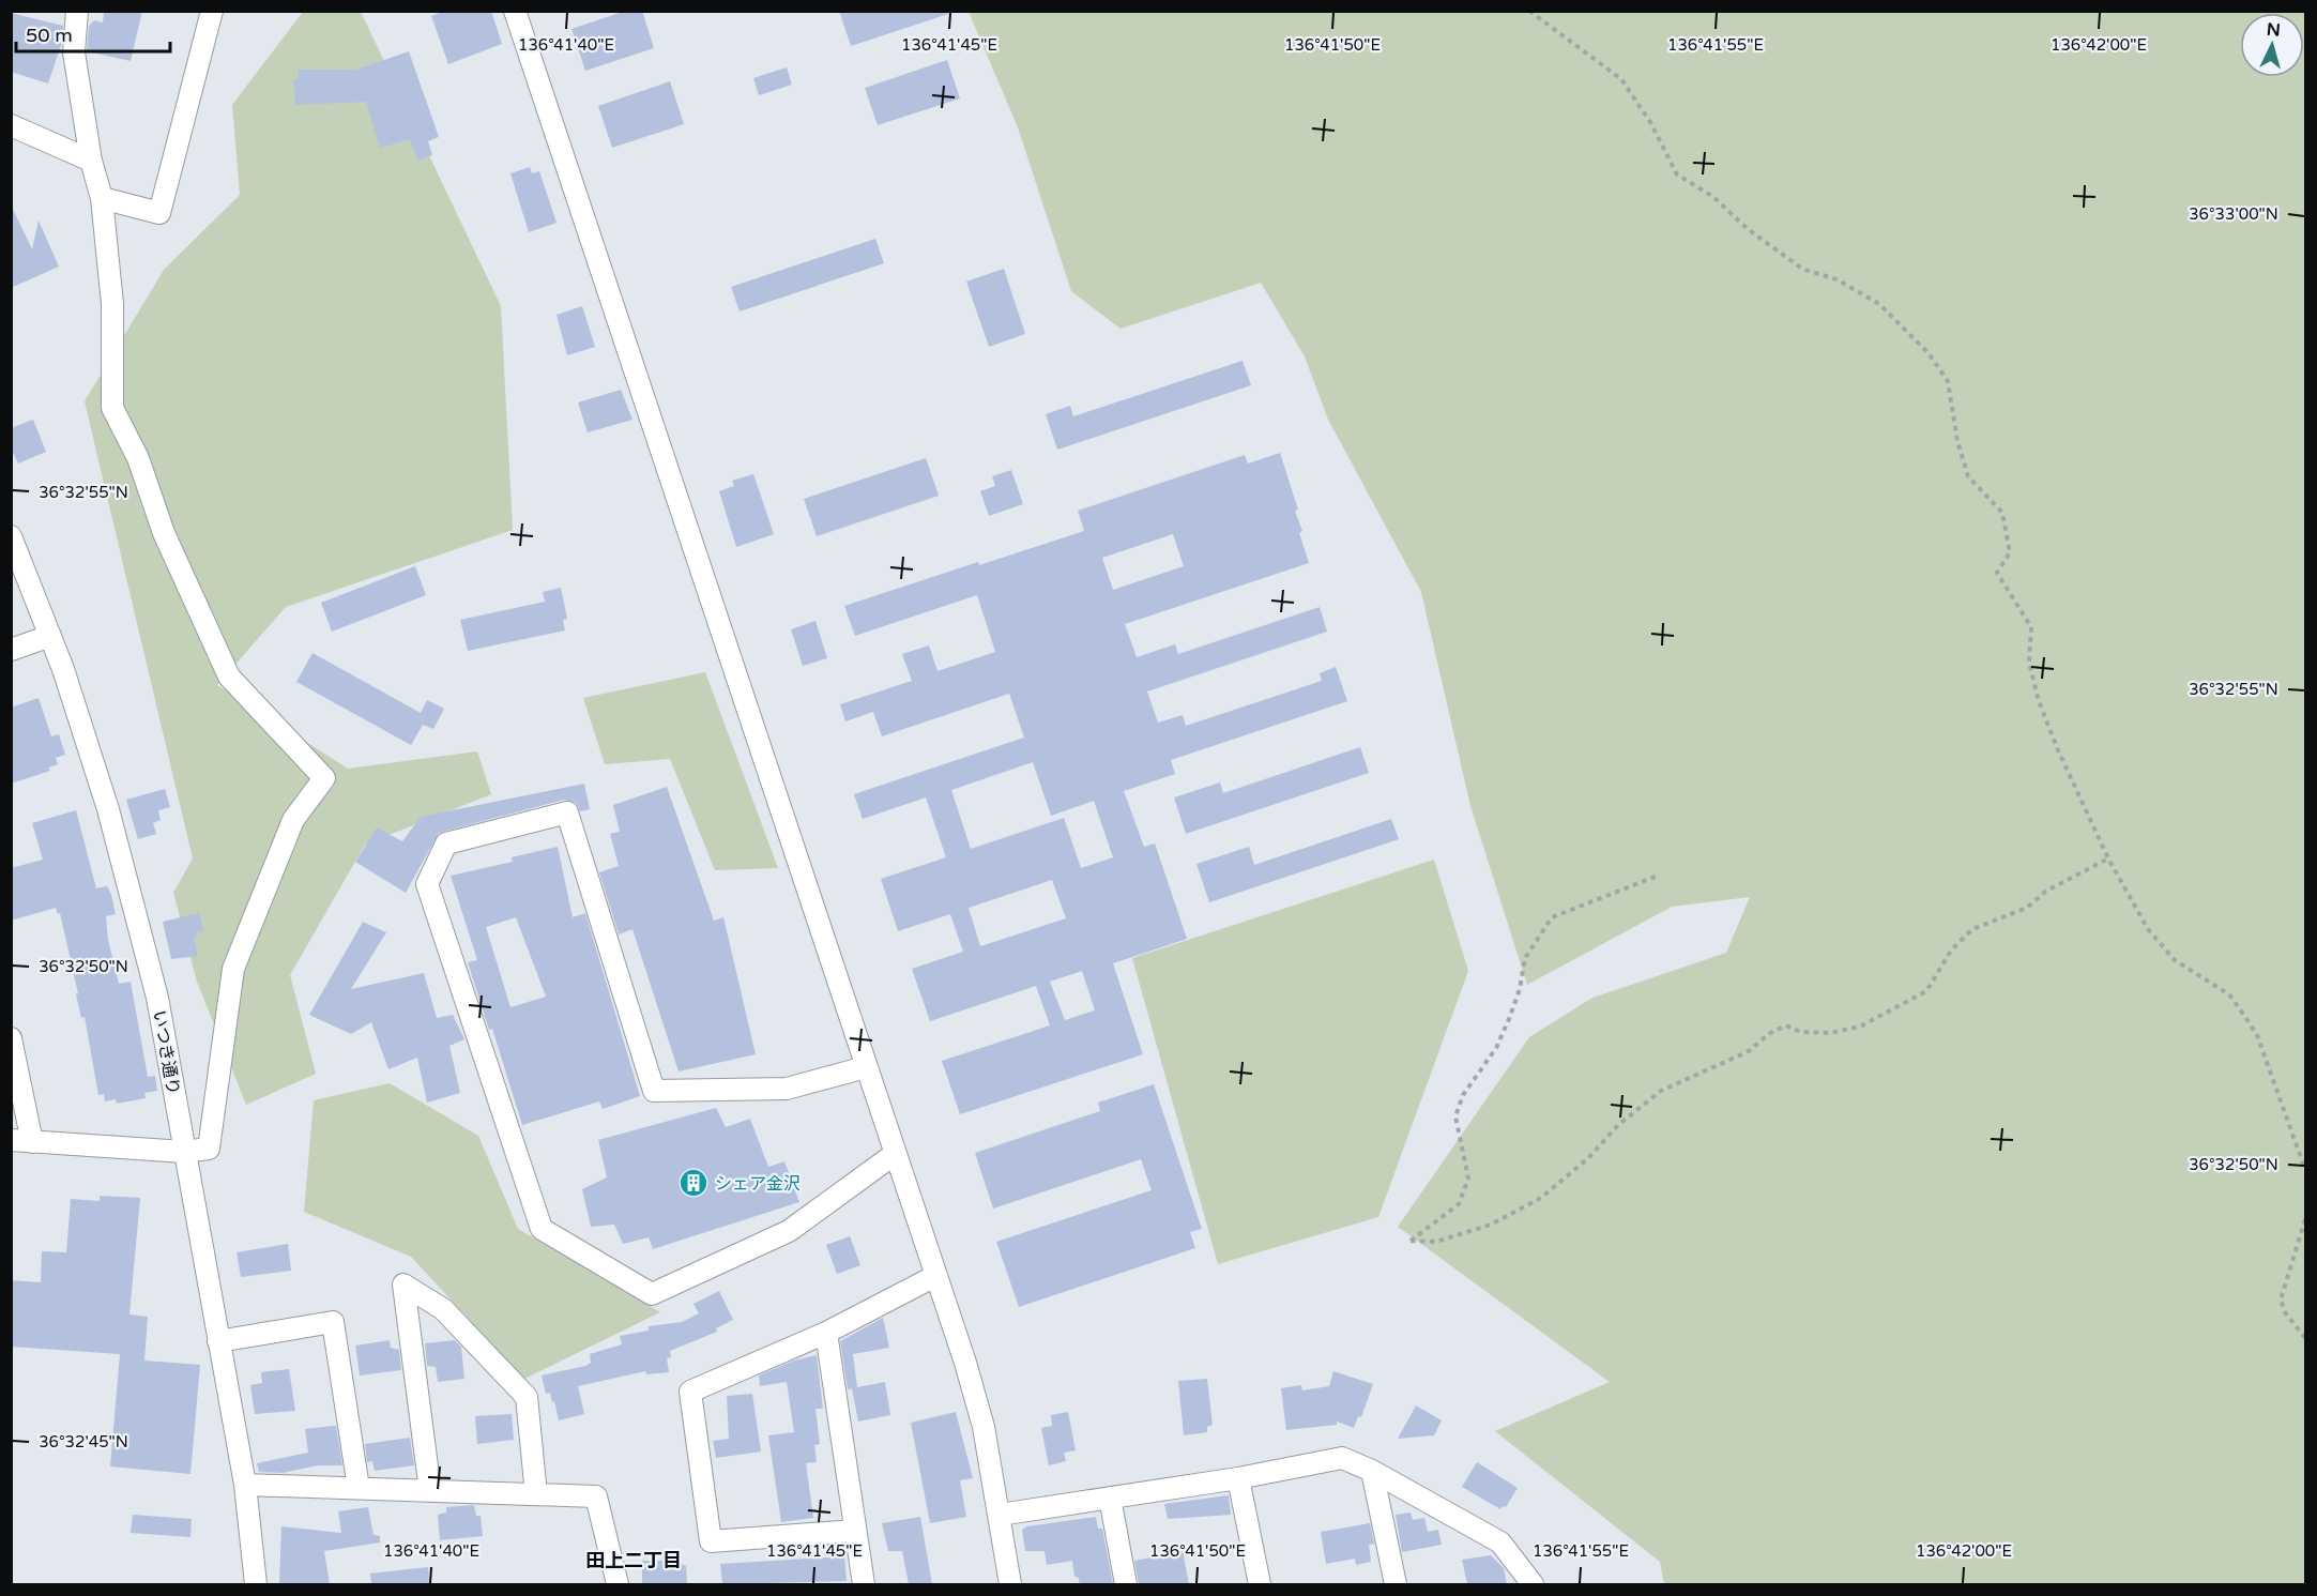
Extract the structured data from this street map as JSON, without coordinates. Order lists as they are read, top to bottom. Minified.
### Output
{"streets":{"street":["いつき通り"]},"districts":["田上二丁目"],"places":{"building":["シェア金沢"]},"scale_bar":"50 m","north":"top","coordinates":["136°41'40\"E","136°41'45\"E","136°41'50\"E","136°41'55\"E","136°42'00\"E","36°33'00\"N","36°32'55\"N","36°32'50\"N","36°32'45\"N"]}
